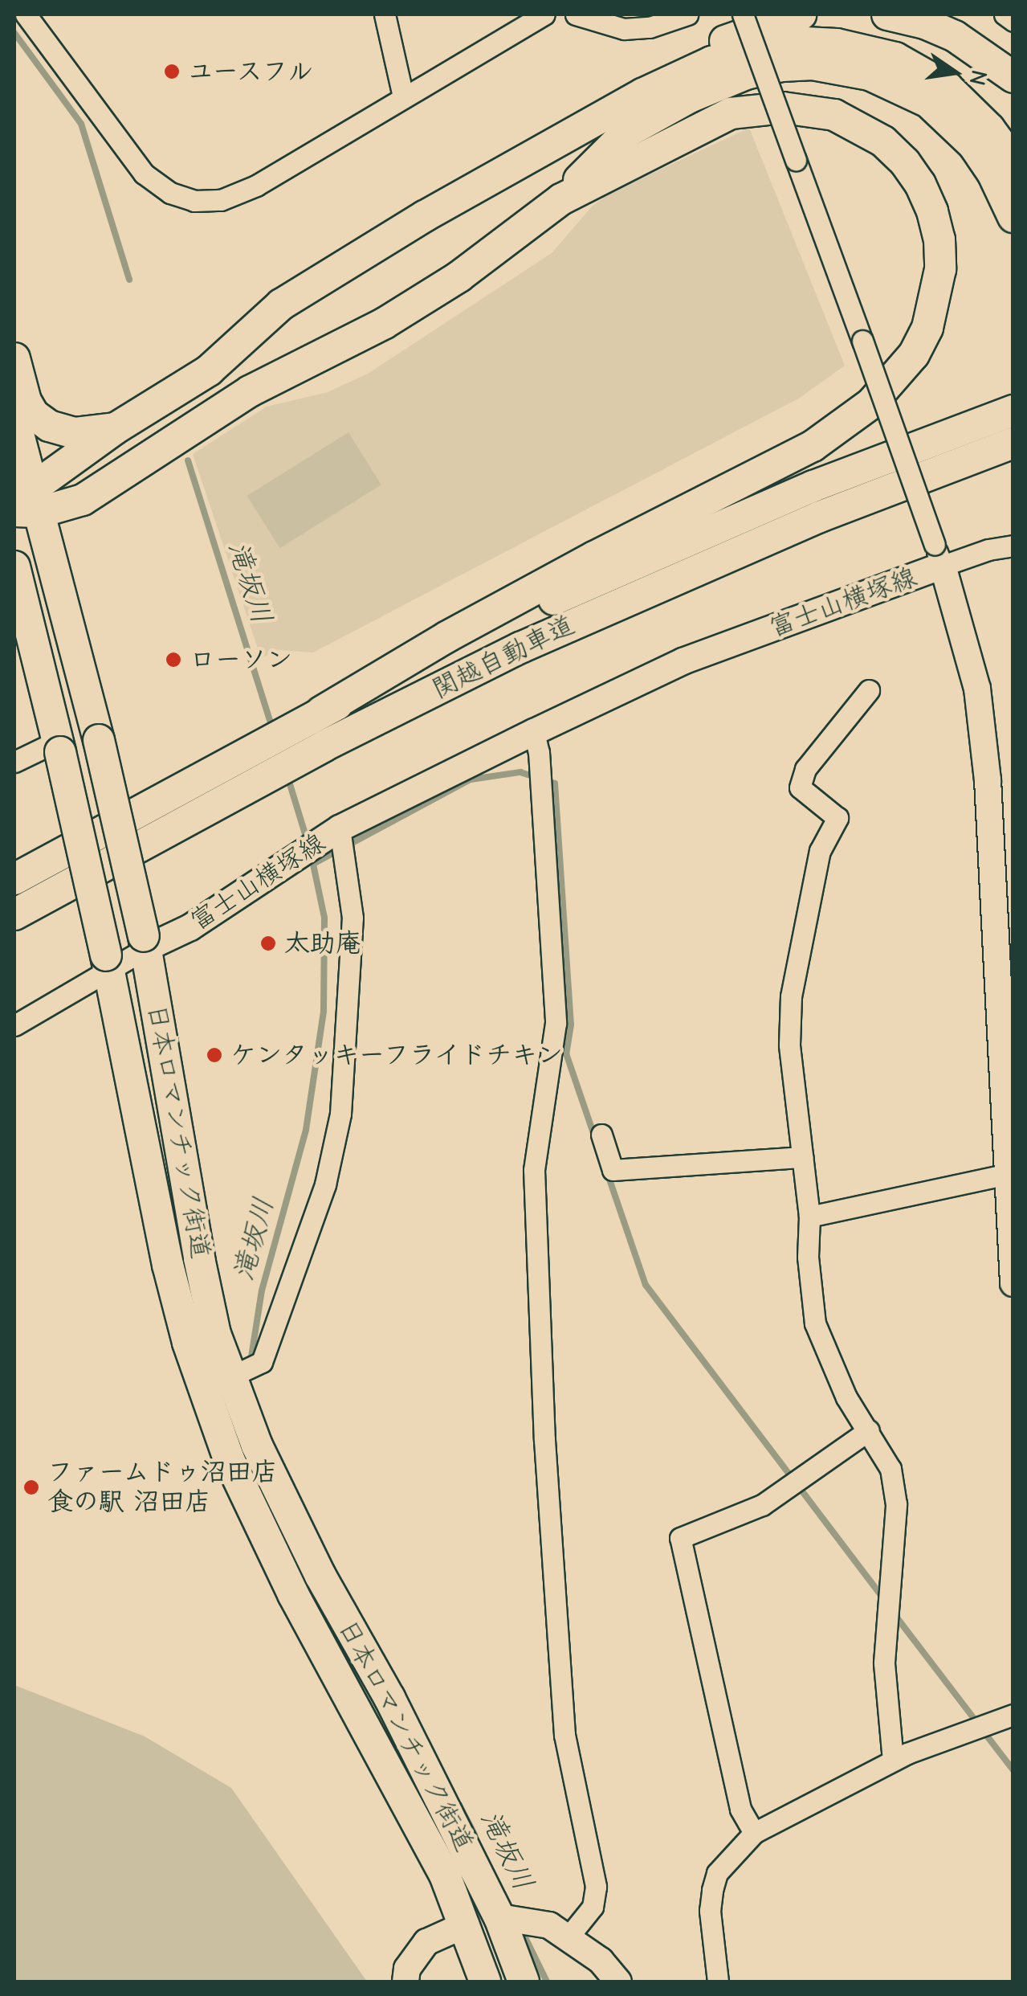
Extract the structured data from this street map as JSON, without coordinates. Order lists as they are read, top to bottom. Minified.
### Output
{"streets":{"highway":["関越自動車道","日本ロマンチック街道"],"main road":["富士山横塚線"]},"crossings":[["富士山横塚線","日本ロマンチック街道"]],"water":["滝坂川"],"places":["ユースフル","ローソン","太助庵","ケンタッキーフライドチキン","ファームドゥ沼田店 食の駅 沼田店"],"north":"right"}
